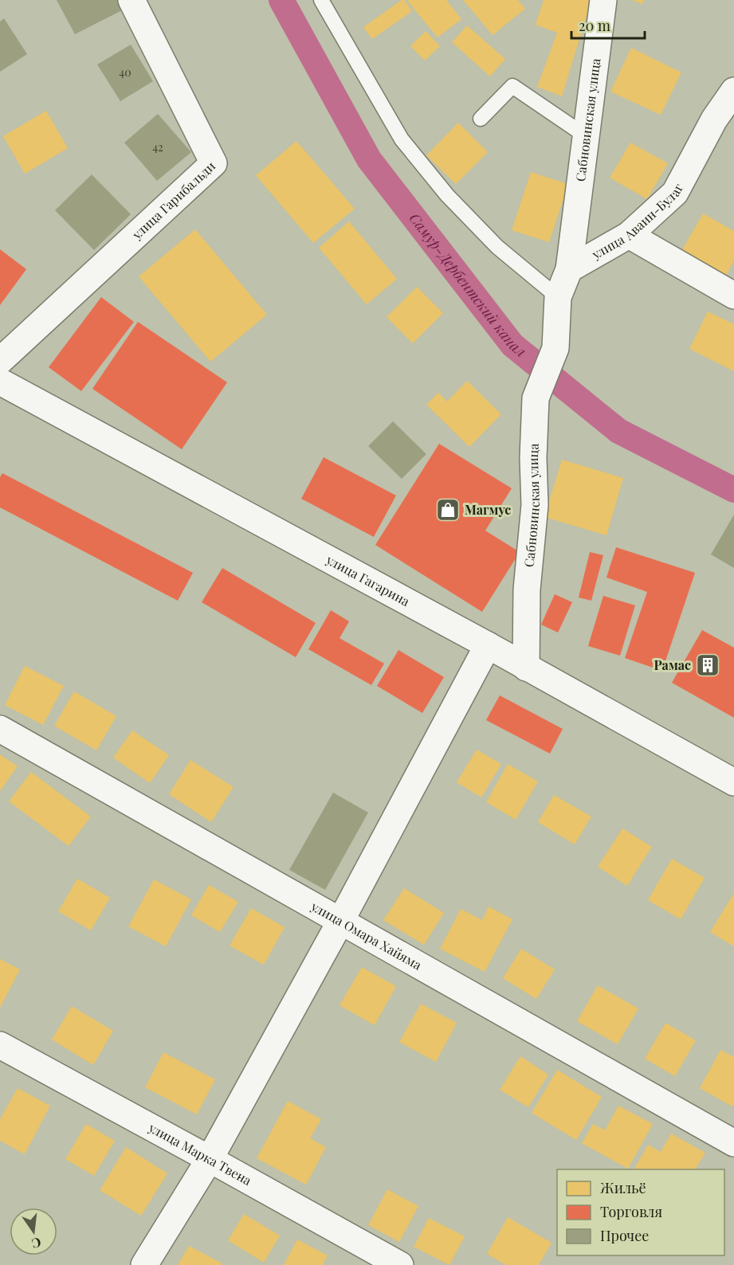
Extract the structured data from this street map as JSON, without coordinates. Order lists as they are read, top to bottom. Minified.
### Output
{"streets":{"street":["Сабновинская улица","улица Гарибальди","улица Аваин-Булаг","улица Гагарина","улица Омара Хайяма","улица Марка Твена"]},"crossings":[["Сабновинская улица","улица Аваин-Булаг"],["Сабновинская улица","улица Гагарина"]],"water":["Самур-Дербентский канал"],"places":{"shop":["Магмус"],"building":["Рамас"]},"house_numbers":["40","42"],"legend":["Жильё","Торговля","Прочее"],"scale_bar":"20 m","north":"bottom"}
